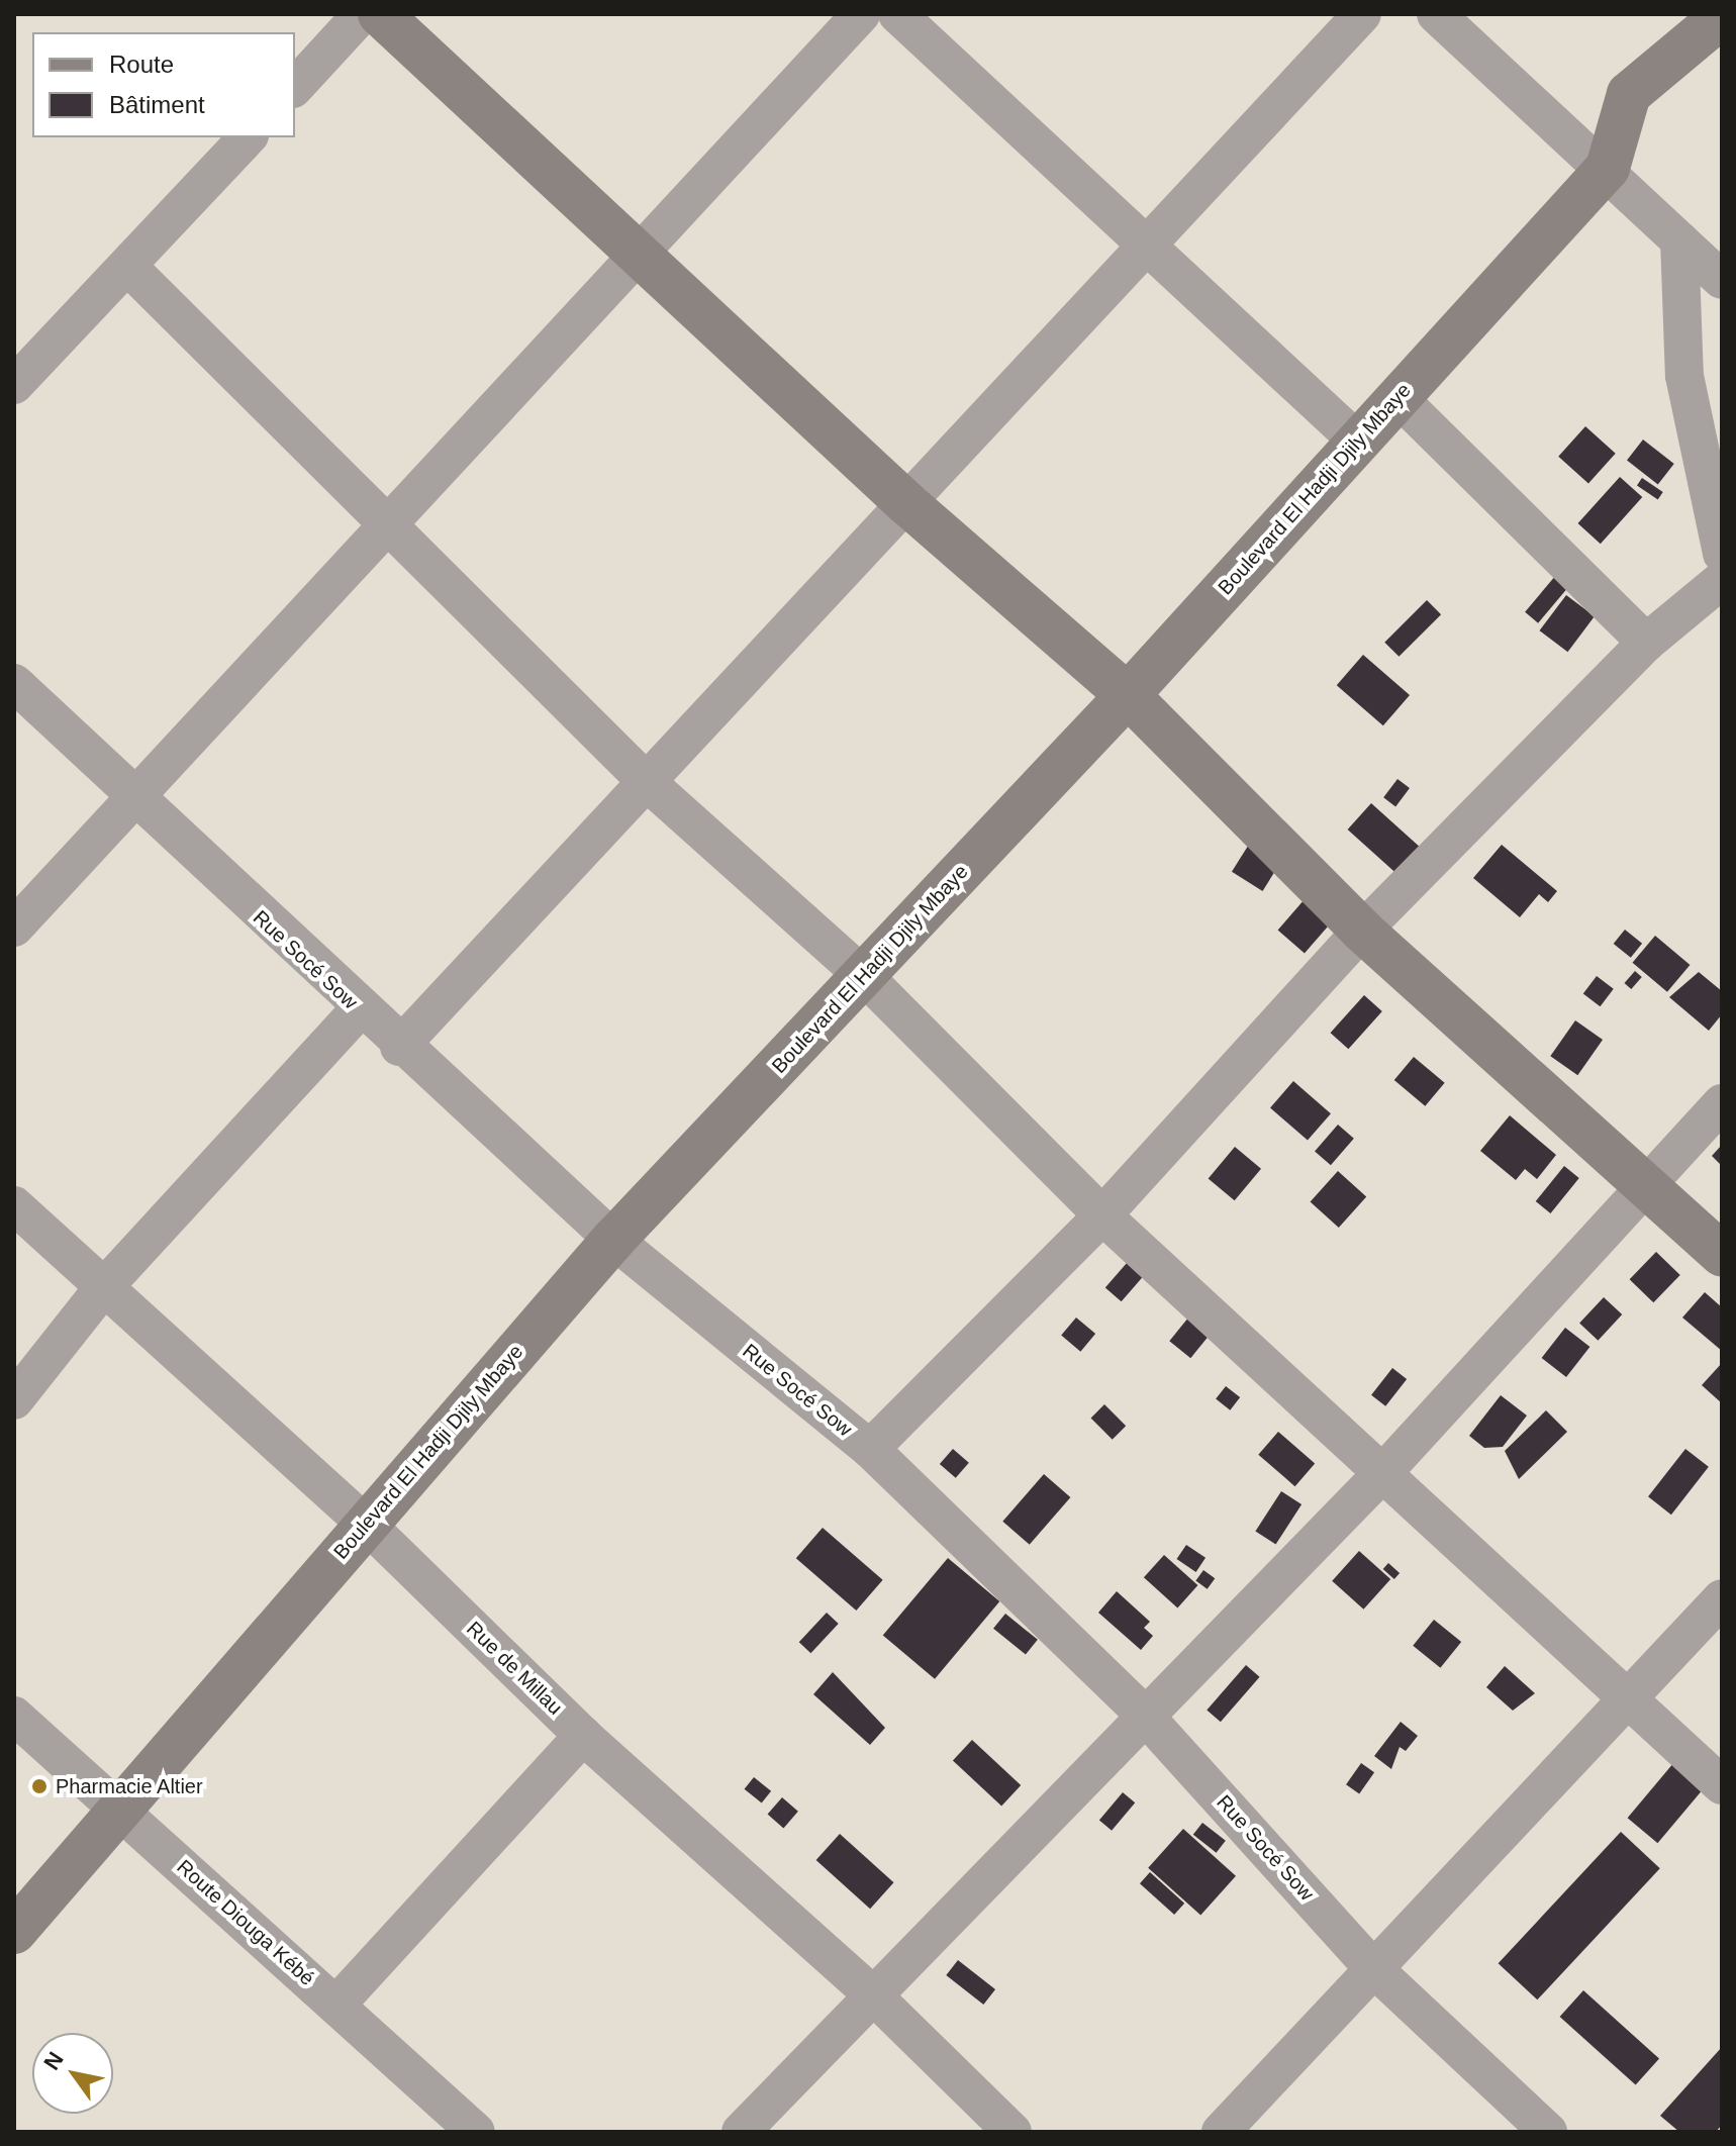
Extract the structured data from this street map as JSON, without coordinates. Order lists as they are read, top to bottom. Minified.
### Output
{"streets":{"main road":["Boulevard El Hadji Djily Mbaye"],"street":["Rue Socé Sow","Rue de Millau","Route Diouga Kébé"]},"crossings":[["Boulevard El Hadji Djily Mbaye","Rue Socé Sow"],["Boulevard El Hadji Djily Mbaye","Rue de Millau"],["Boulevard El Hadji Djily Mbaye","Route Diouga Kébé"]],"places":["Pharmacie Altier"],"legend":["Route","Bâtiment"],"north":"top left"}
